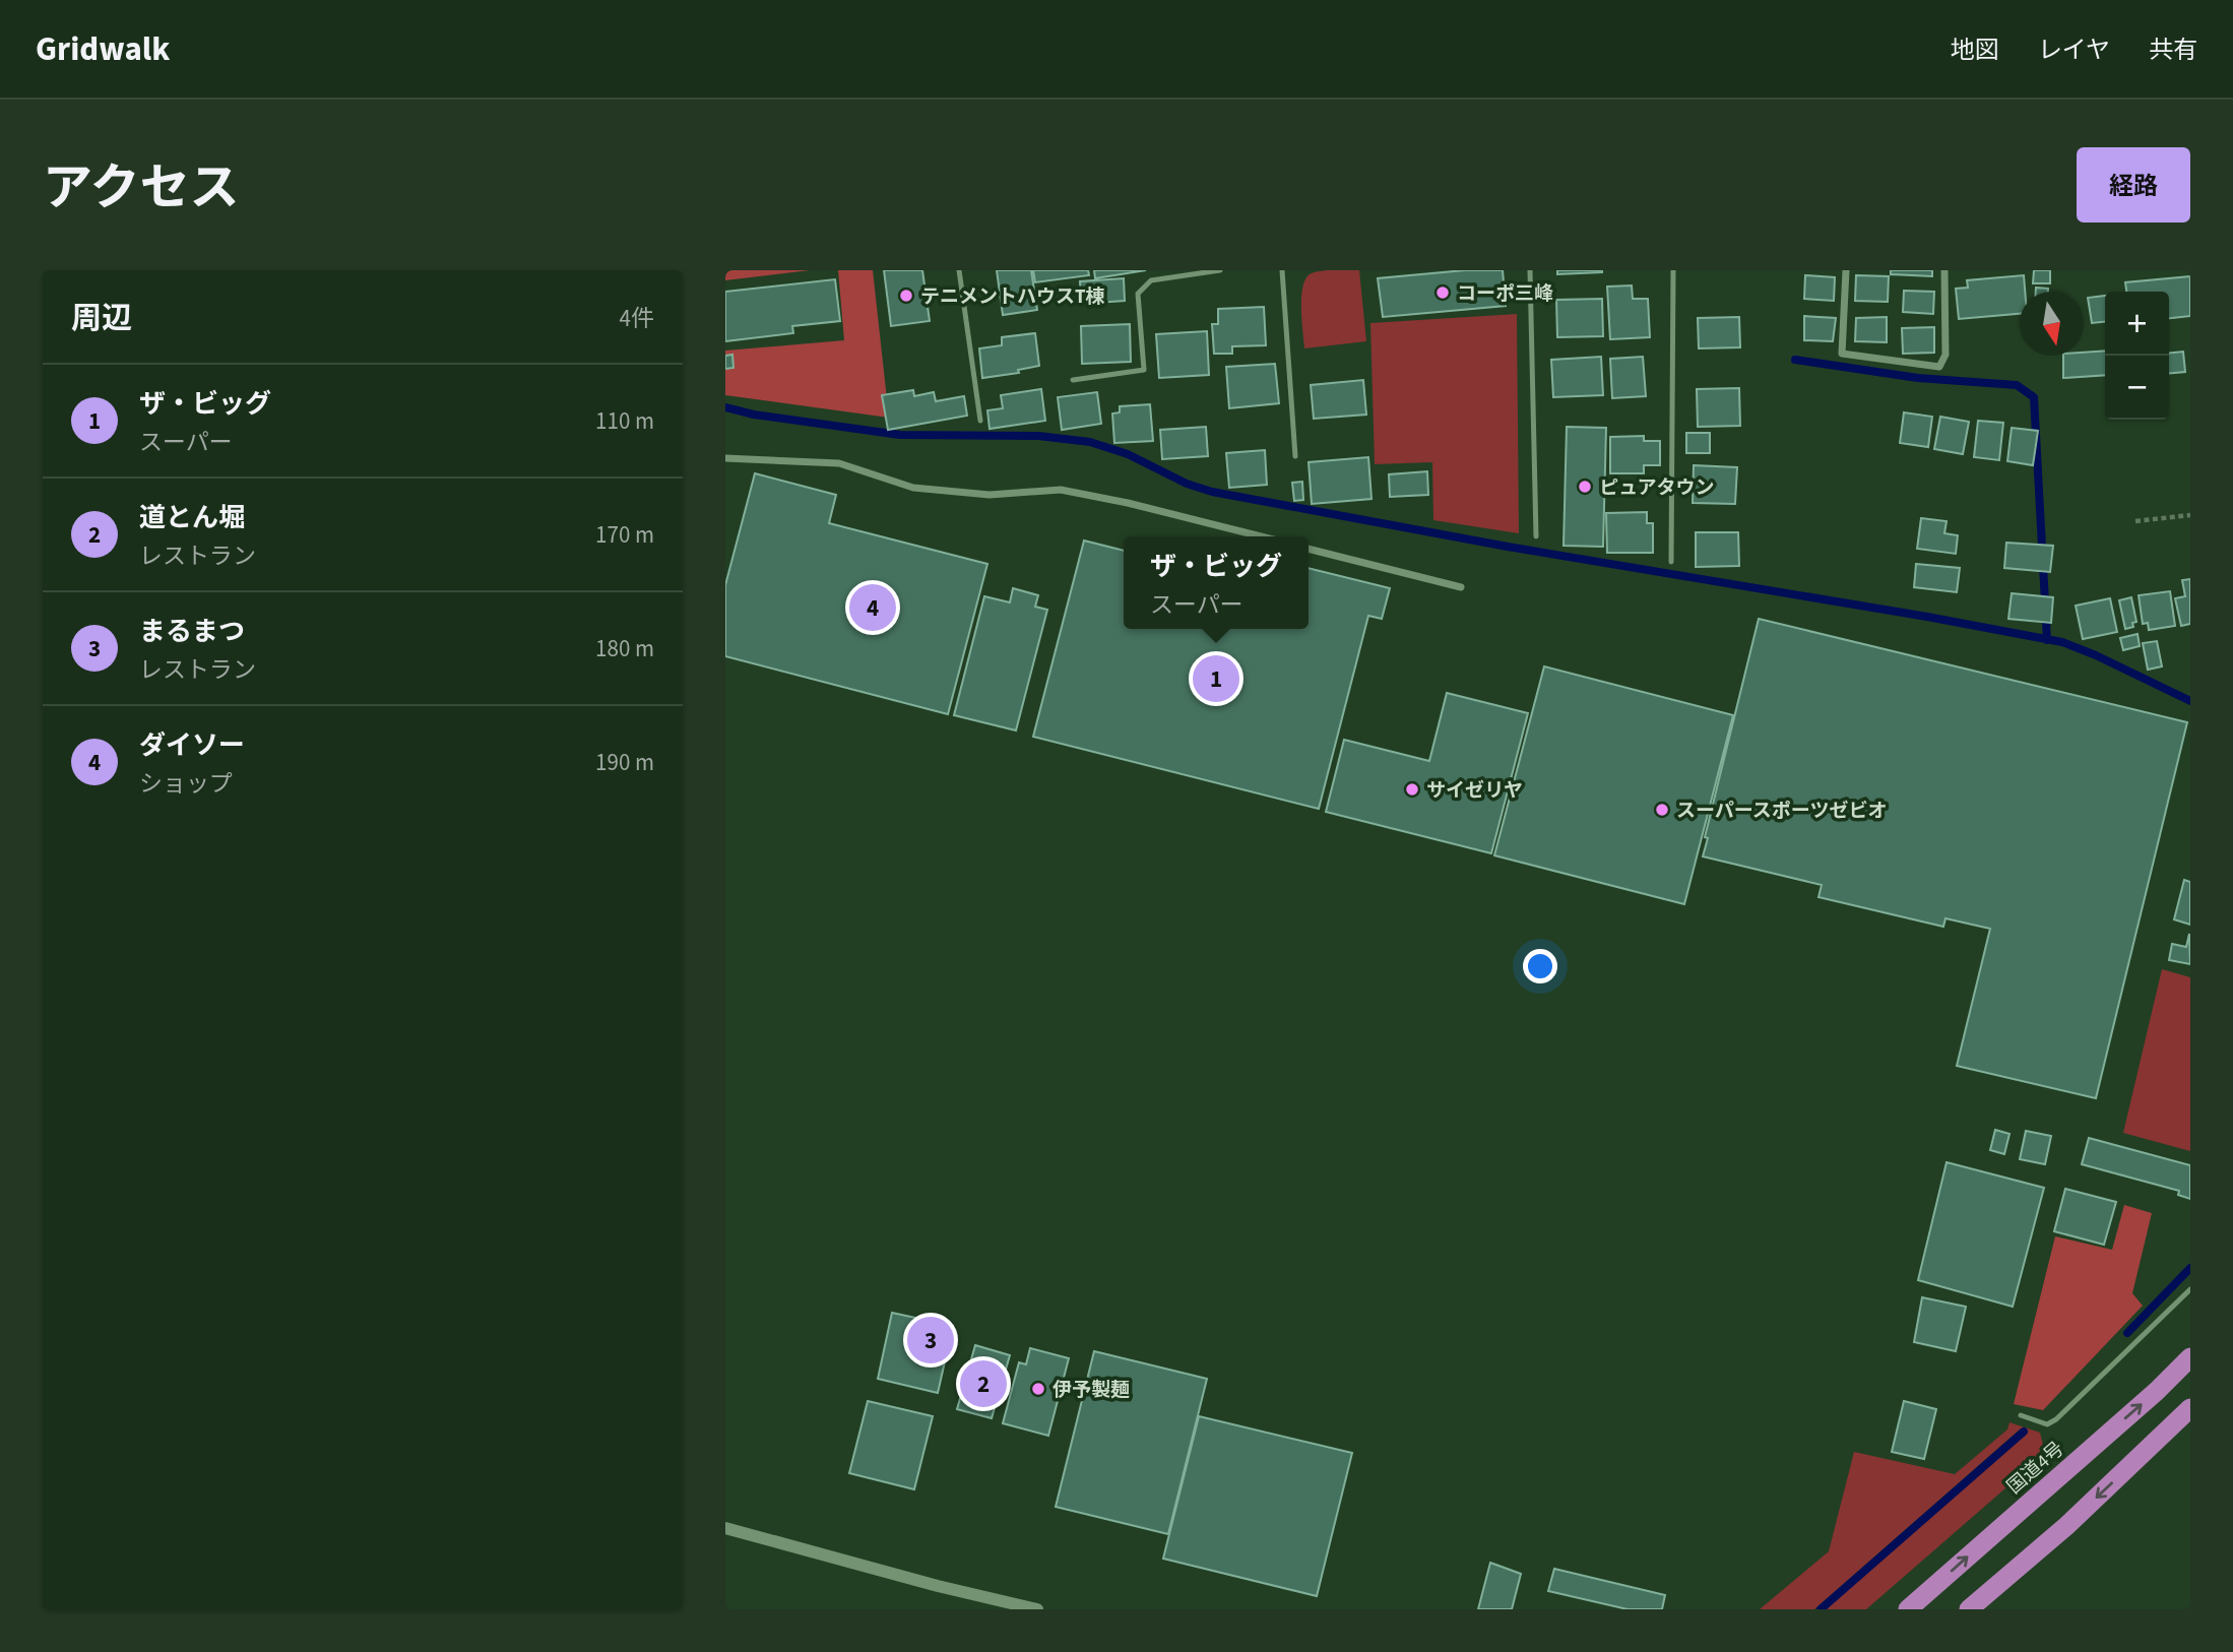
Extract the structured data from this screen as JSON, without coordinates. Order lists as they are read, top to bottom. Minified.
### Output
{"streets":{"highway":["国道4号"]},"places":["コーポ三峰","テニメントハウスT棟","ピュアタウン","サイゼリヤ","スーパースポーツゼビオ","伊予製麺"],"north":"bottom","page":{"header":"Gridwalk","nav":["地図","レイヤ","共有"],"title":"アクセス","buttons":"経路","heading":["周辺","4件"],"map_buttons":["+","−"],"list":[{"mark":"1","name":"ザ・ビッグ","note":"スーパー","value":"110 m"},{"mark":"2","name":"道とん堀","note":"レストラン","value":"170 m"},{"mark":"3","name":"まるまつ","note":"レストラン","value":"180 m"},{"mark":"4","name":"ダイソー","note":"ショップ","value":"190 m"}],"popup":["ザ・ビッグ","スーパー"],"pins":["4","1","3","2"]}}
